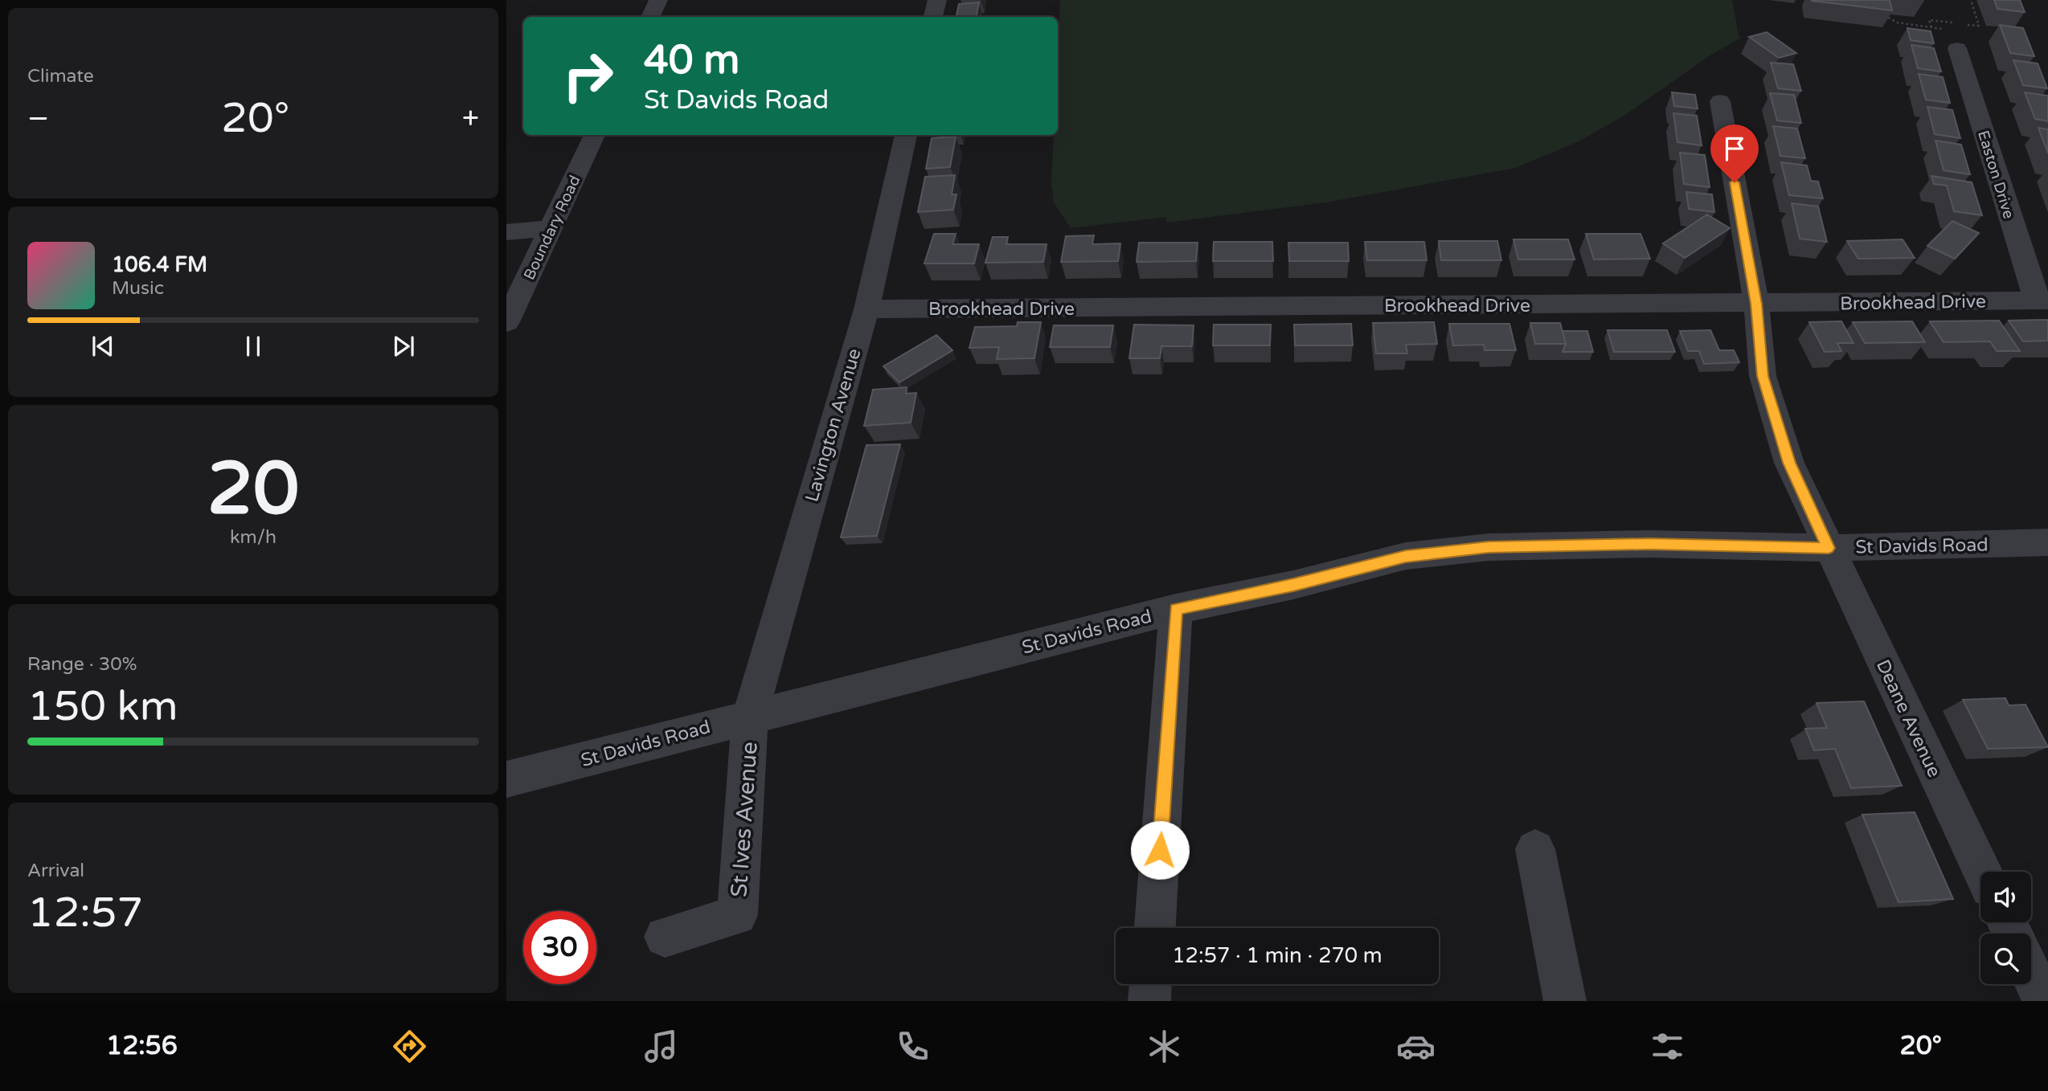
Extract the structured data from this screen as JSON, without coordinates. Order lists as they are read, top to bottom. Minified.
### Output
{"streets":{"street":["Easton Drive","Boundary Road","Brookhead Drive","Lavington Avenue","St Davids Road","Deane Avenue","St Ives Avenue"]},"crossings":[["Easton Drive","Brookhead Drive"],["Brookhead Drive","Lavington Avenue"],["Brookhead Drive","Deane Avenue"],["Lavington Avenue","St Davids Road"],["Lavington Avenue","St Ives Avenue"],["St Davids Road","Deane Avenue"],["St Davids Road","St Ives Avenue"]],"page":{"tile":["Climate",["20","km/h"],["Range · 30%","150 km"],["Arrival","12:57"]],"turn":["40 m","St Davids Road"],"heat":["−","20°","+"],"song":["106.4 FM","Music"],"limit":"30","trip":"12:57 · 1 min · 270 m","tabs":["12:56","20°"]}}
